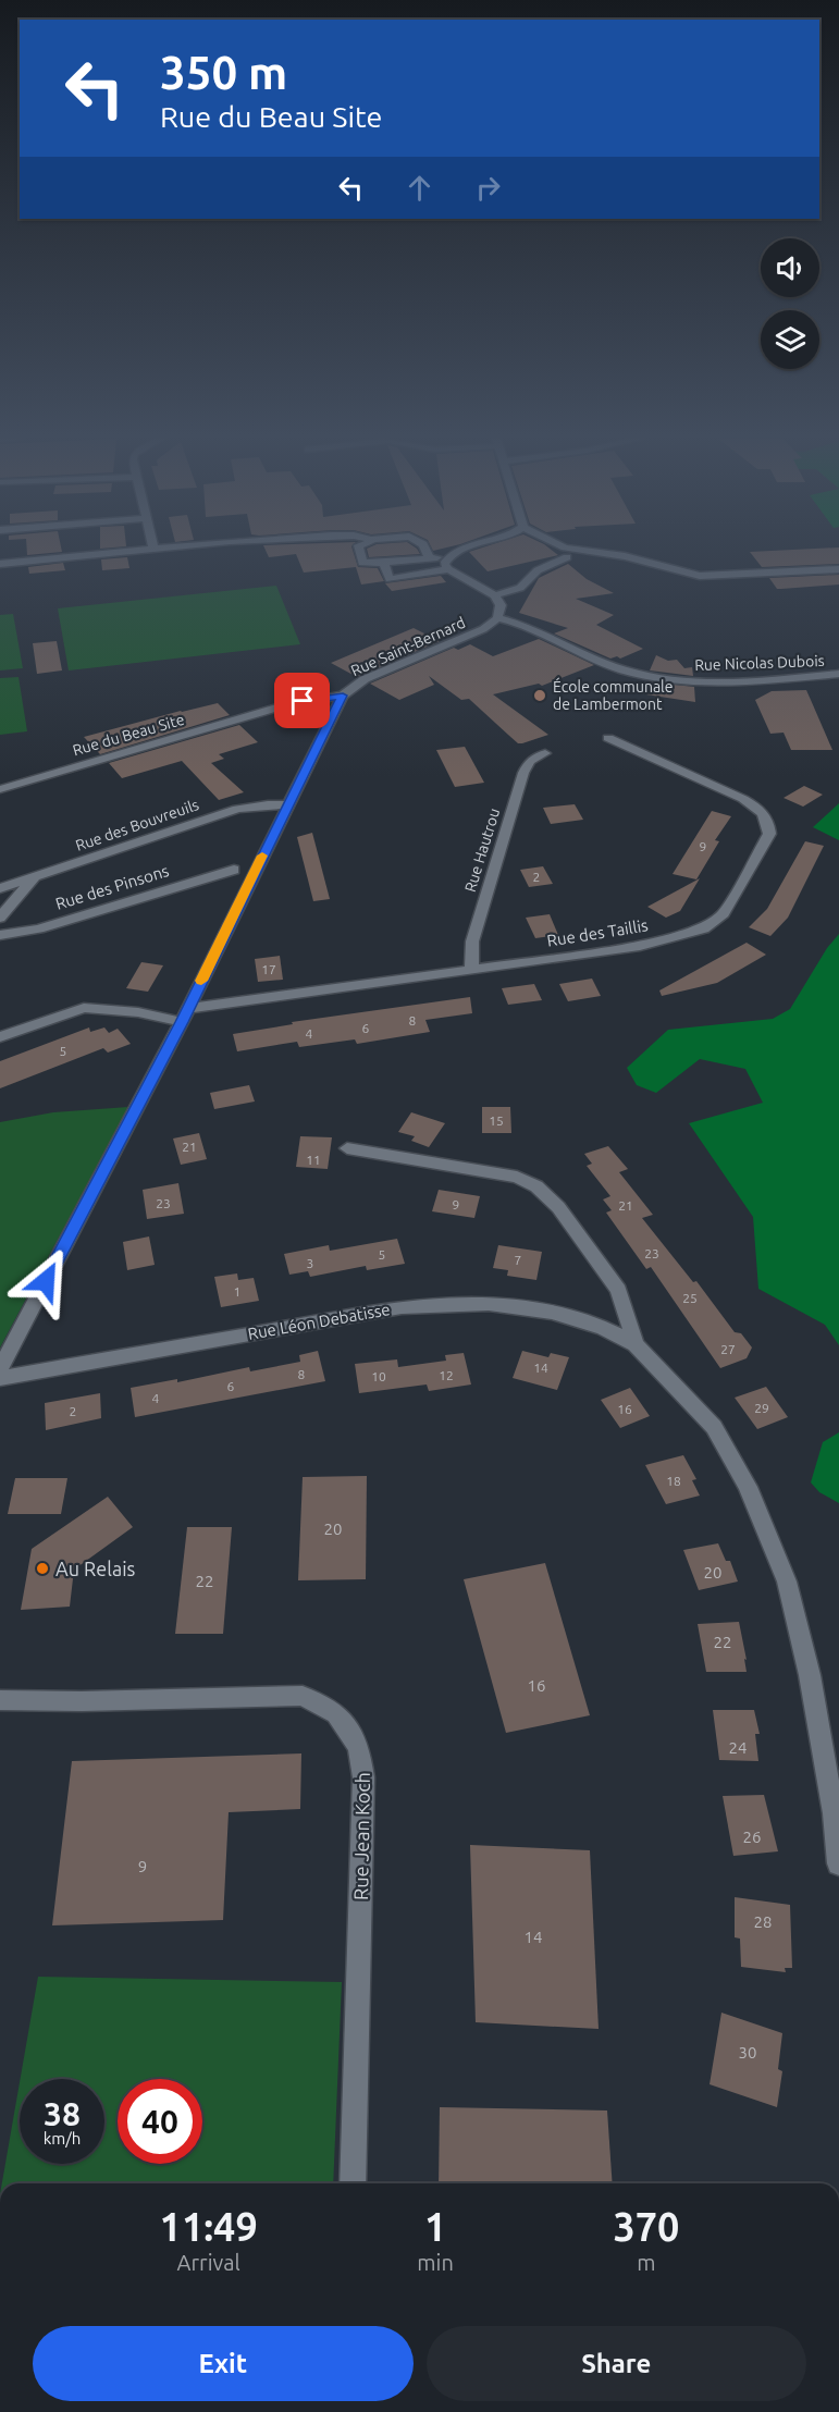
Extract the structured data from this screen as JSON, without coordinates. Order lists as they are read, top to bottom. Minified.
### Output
{"streets":{"street":["Rue Saint-Bernard","Rue Nicolas Dubois","Rue du Beau Site","Rue des Bouvreuils","Rue Hautrou","Rue des Pinsons","Rue des Taillis","Rue Léon Debatisse","Rue Jean Koch"]},"crossings":[["Rue Saint-Bernard","Rue Nicolas Dubois"],["Rue Saint-Bernard","Rue du Beau Site"],["Rue Hautrou","Rue des Taillis"]],"places":["École communale de Lambermont","Au Relais"],"house_numbers":["9","2","17","8","6","4","5","15","21","11","23","9","21","23","5","7","3","1","25","27","14","8","12","10","6","4","29","16","2","18","20","20","22","22","16","24","26","9","28","14","30"],"page":{"turn":["350 m","Rue du Beau Site"],"speed":"38 km/h","limit":"40","eta":["11:49","Arrival","1","min","370","m"],"buttons":["Exit","Share"]}}
